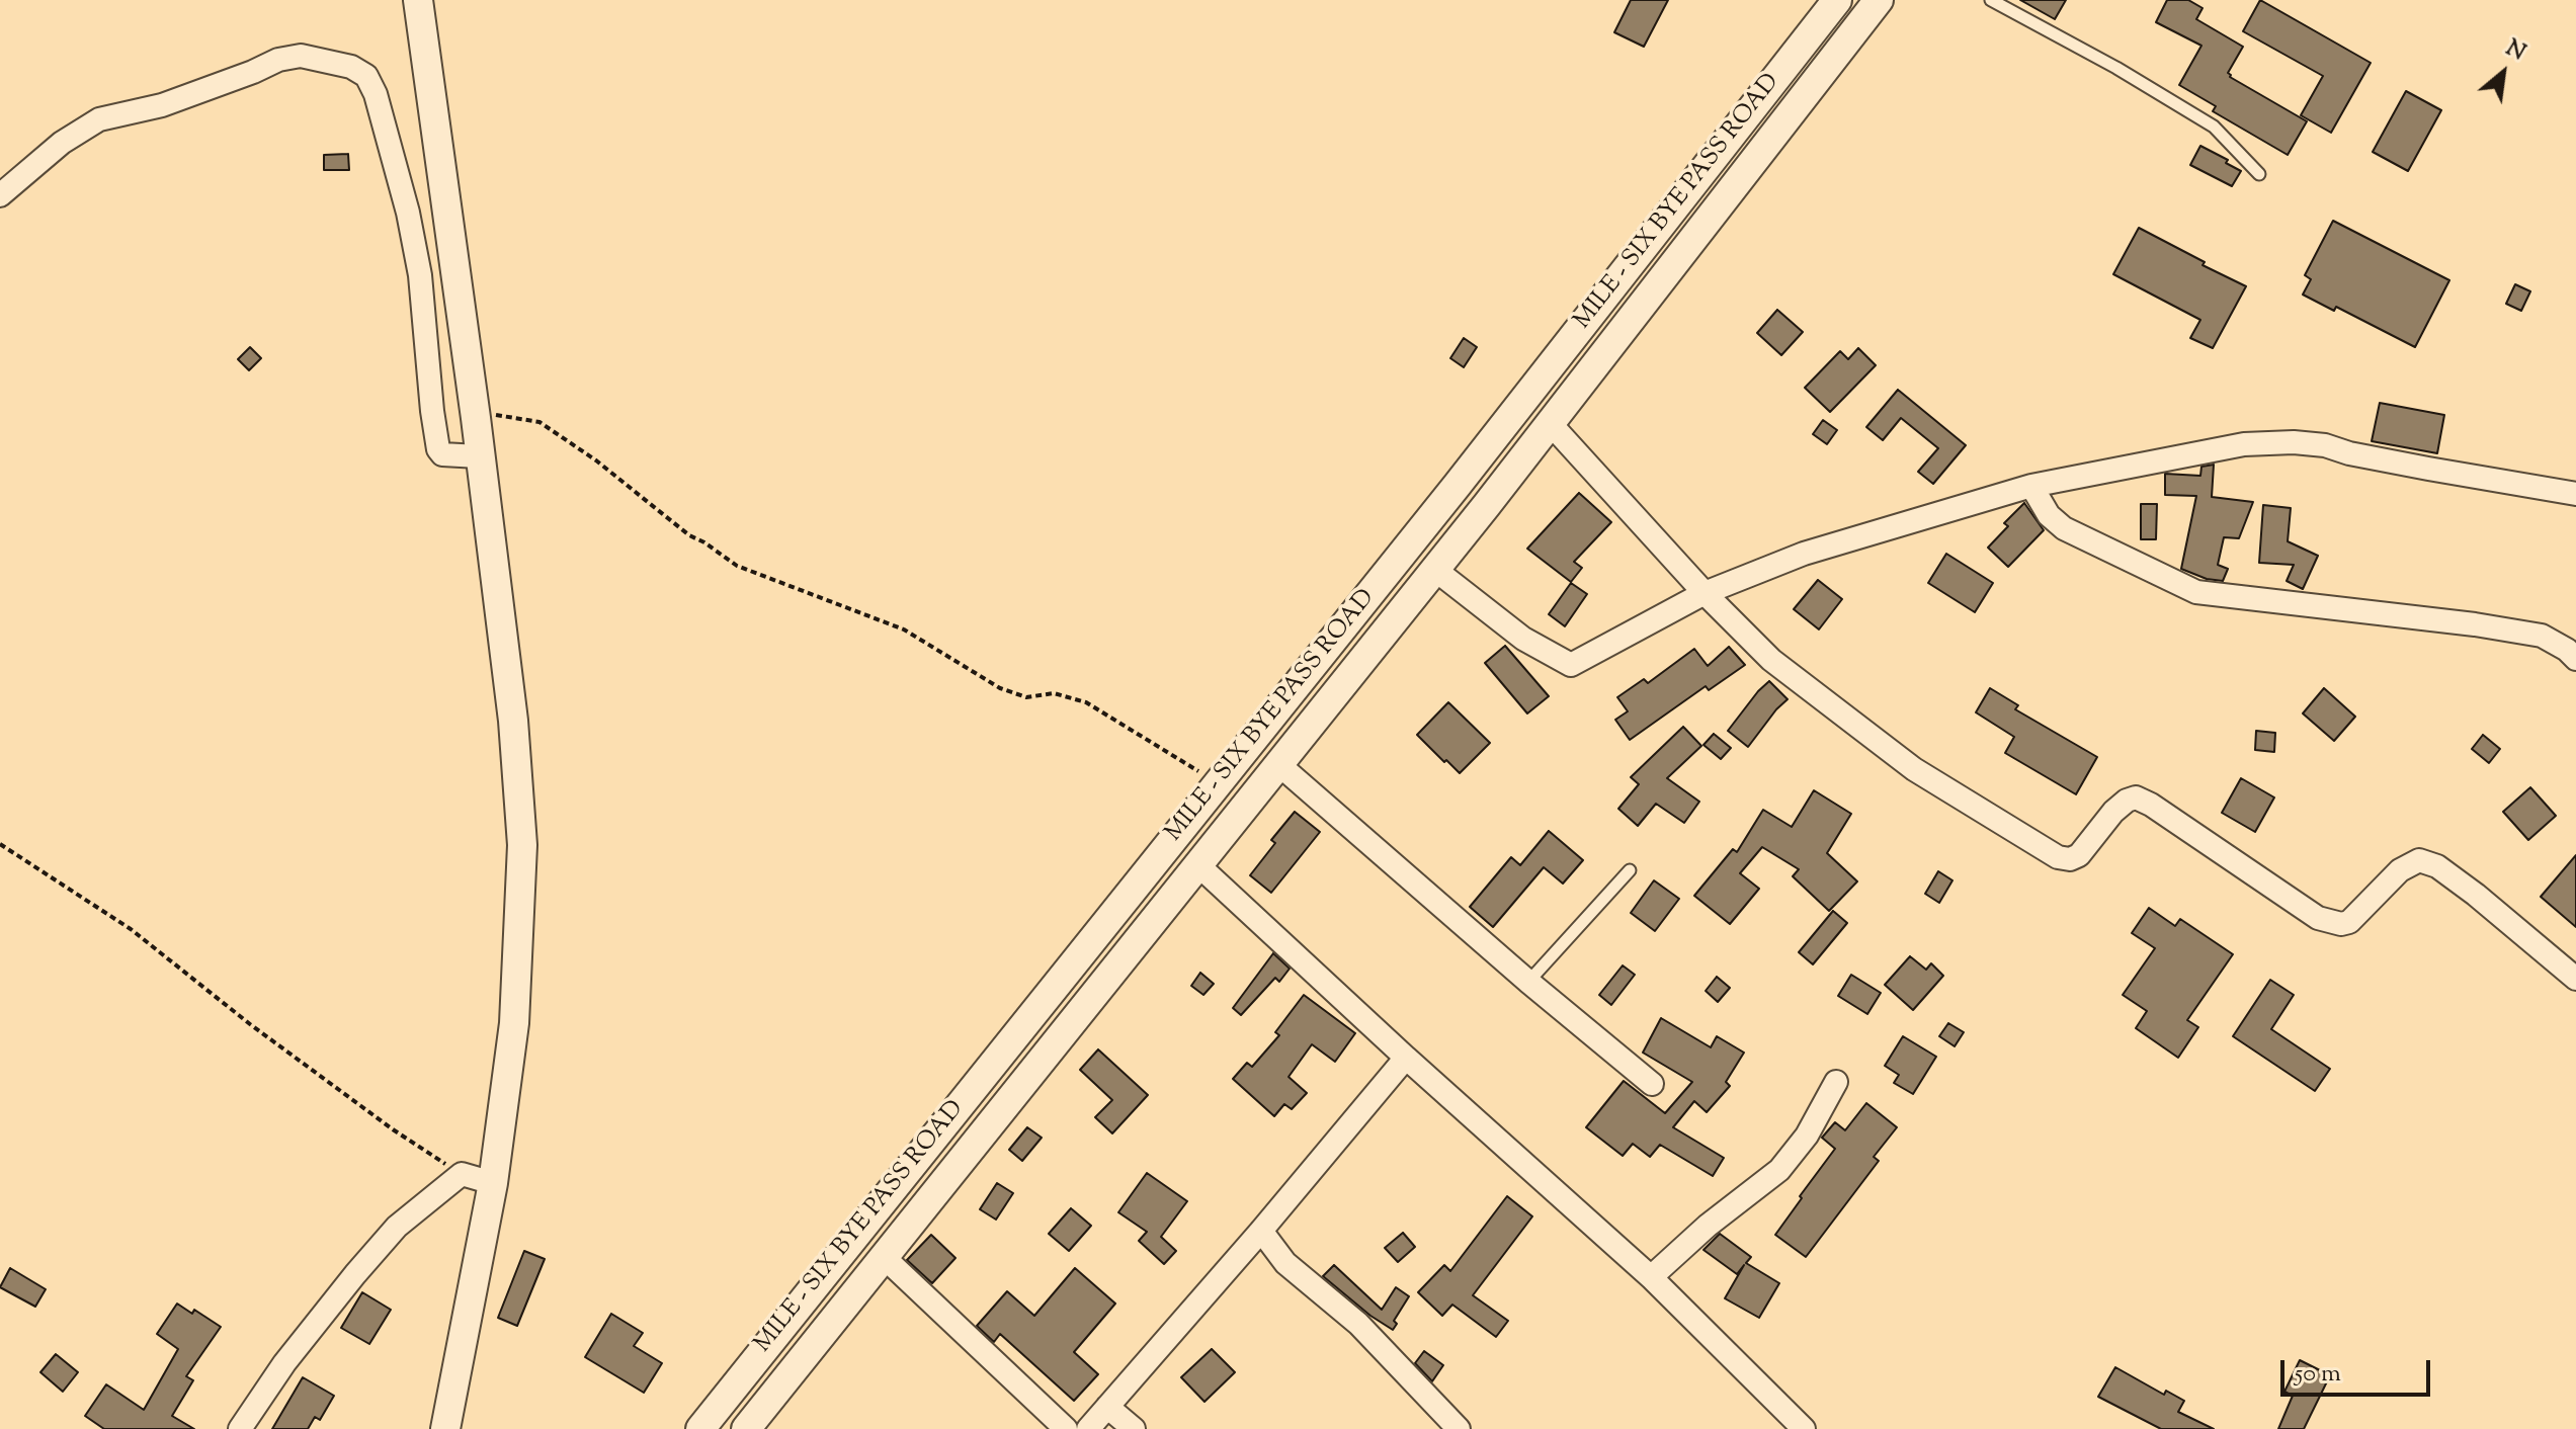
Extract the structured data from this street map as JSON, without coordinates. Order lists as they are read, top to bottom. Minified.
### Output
{"streets":{"street":["MILE - SIX BYE PASS ROAD"]},"scale_bar":"50 m","north":"top right"}
